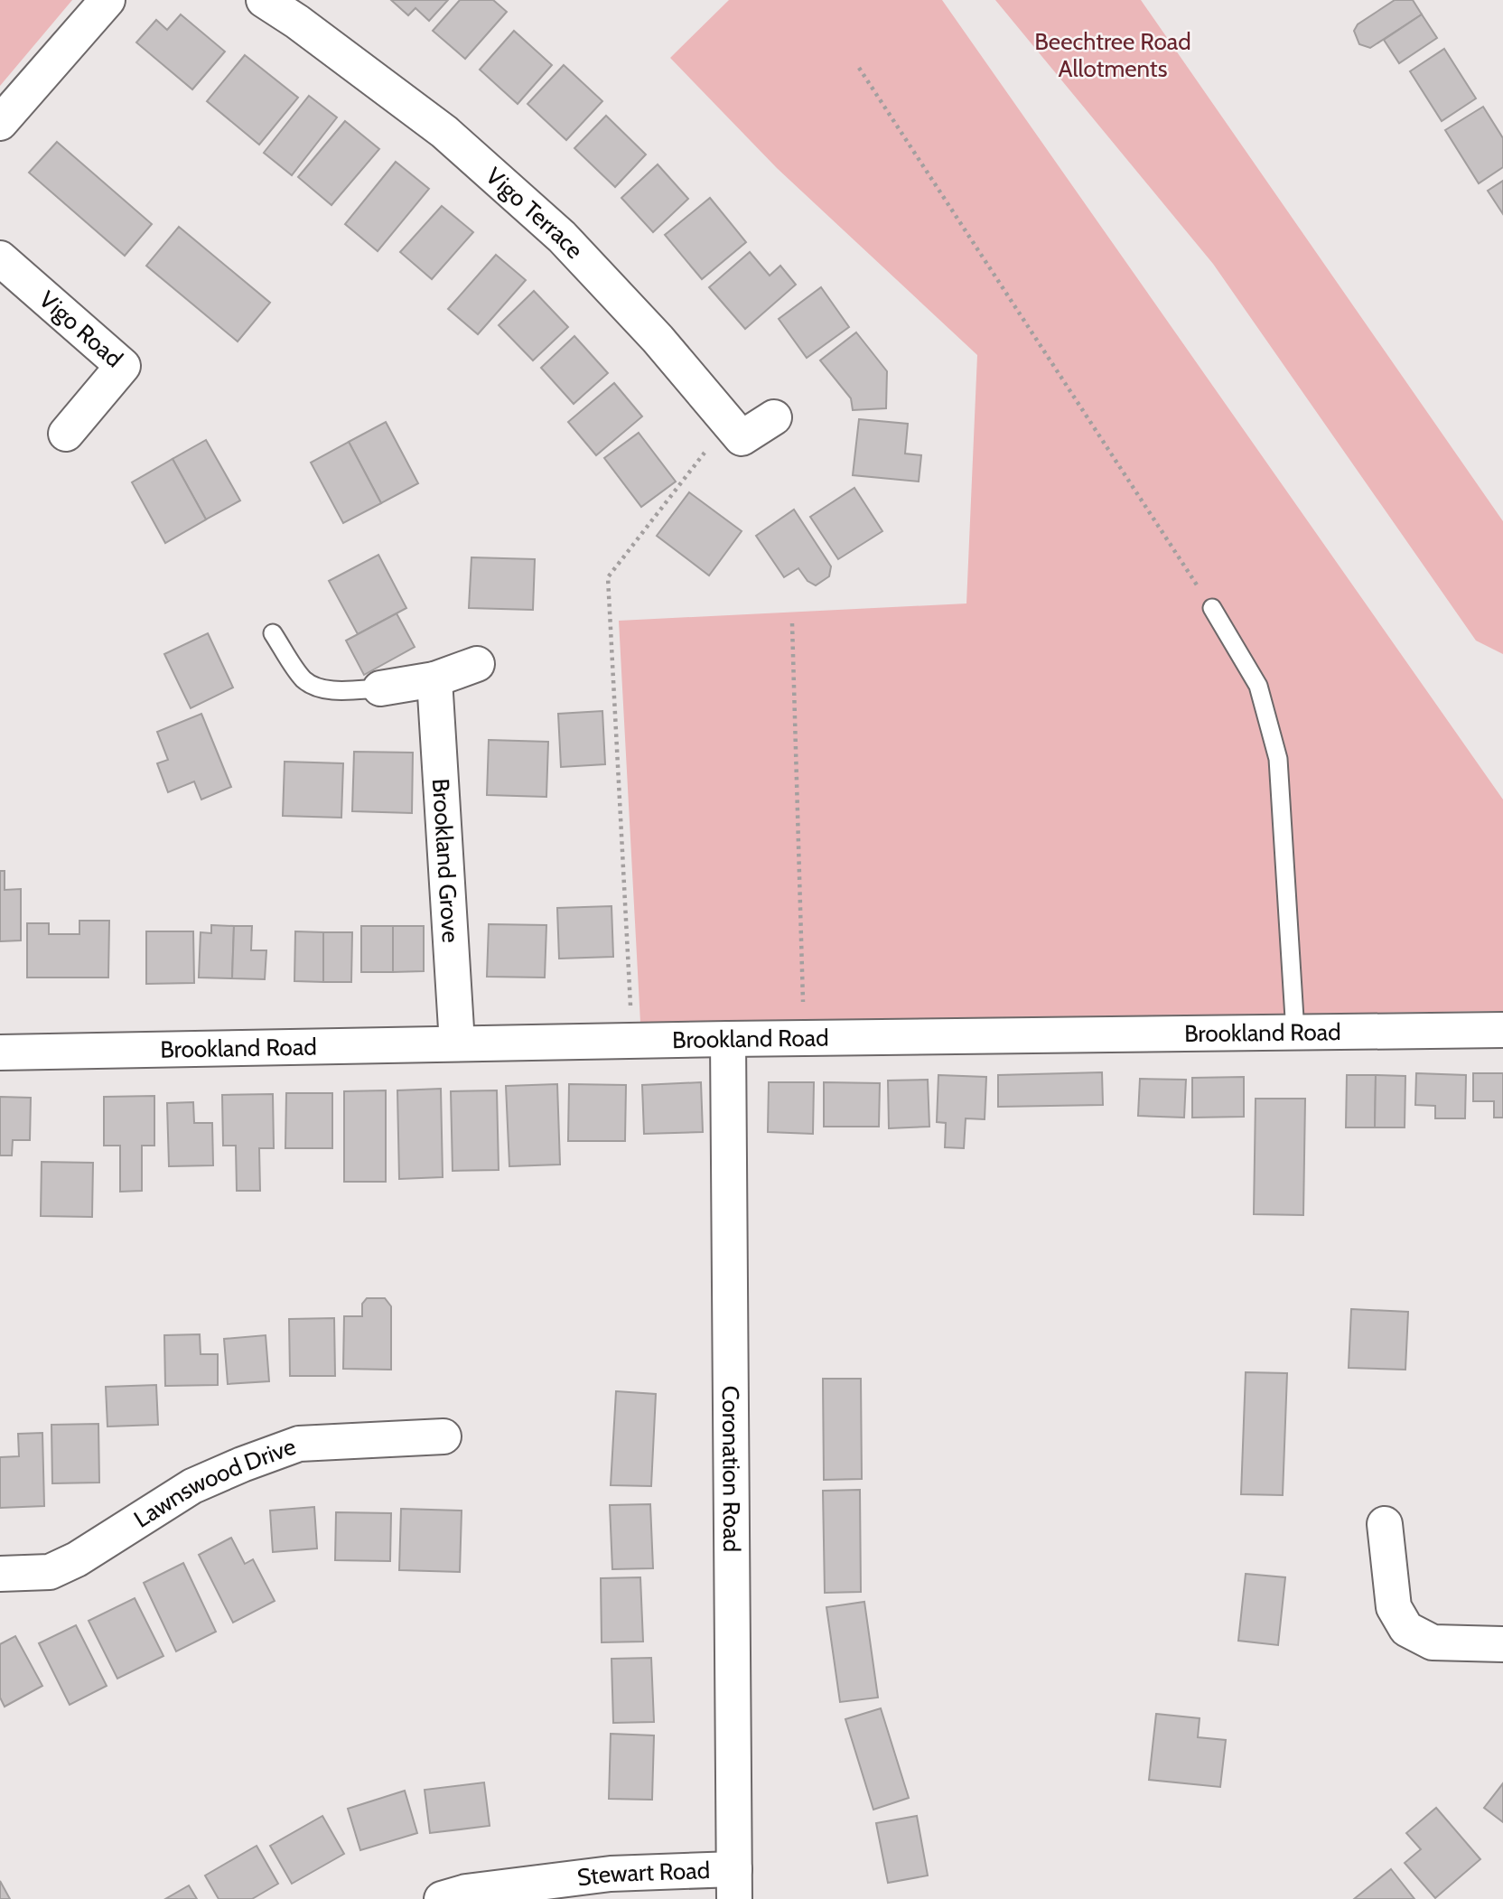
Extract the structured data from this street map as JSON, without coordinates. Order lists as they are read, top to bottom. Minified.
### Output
{"streets":{"street":["Vigo Terrace","Vigo Road","Brookland Grove","Brookland Road","Coronation Road","Lawnswood Drive","Stewart Road"]},"crossings":[["Brookland Grove","Brookland Road"],["Brookland Road","Coronation Road"],["Coronation Road","Stewart Road"]],"parks":["Beechtree Road Allotments"]}
